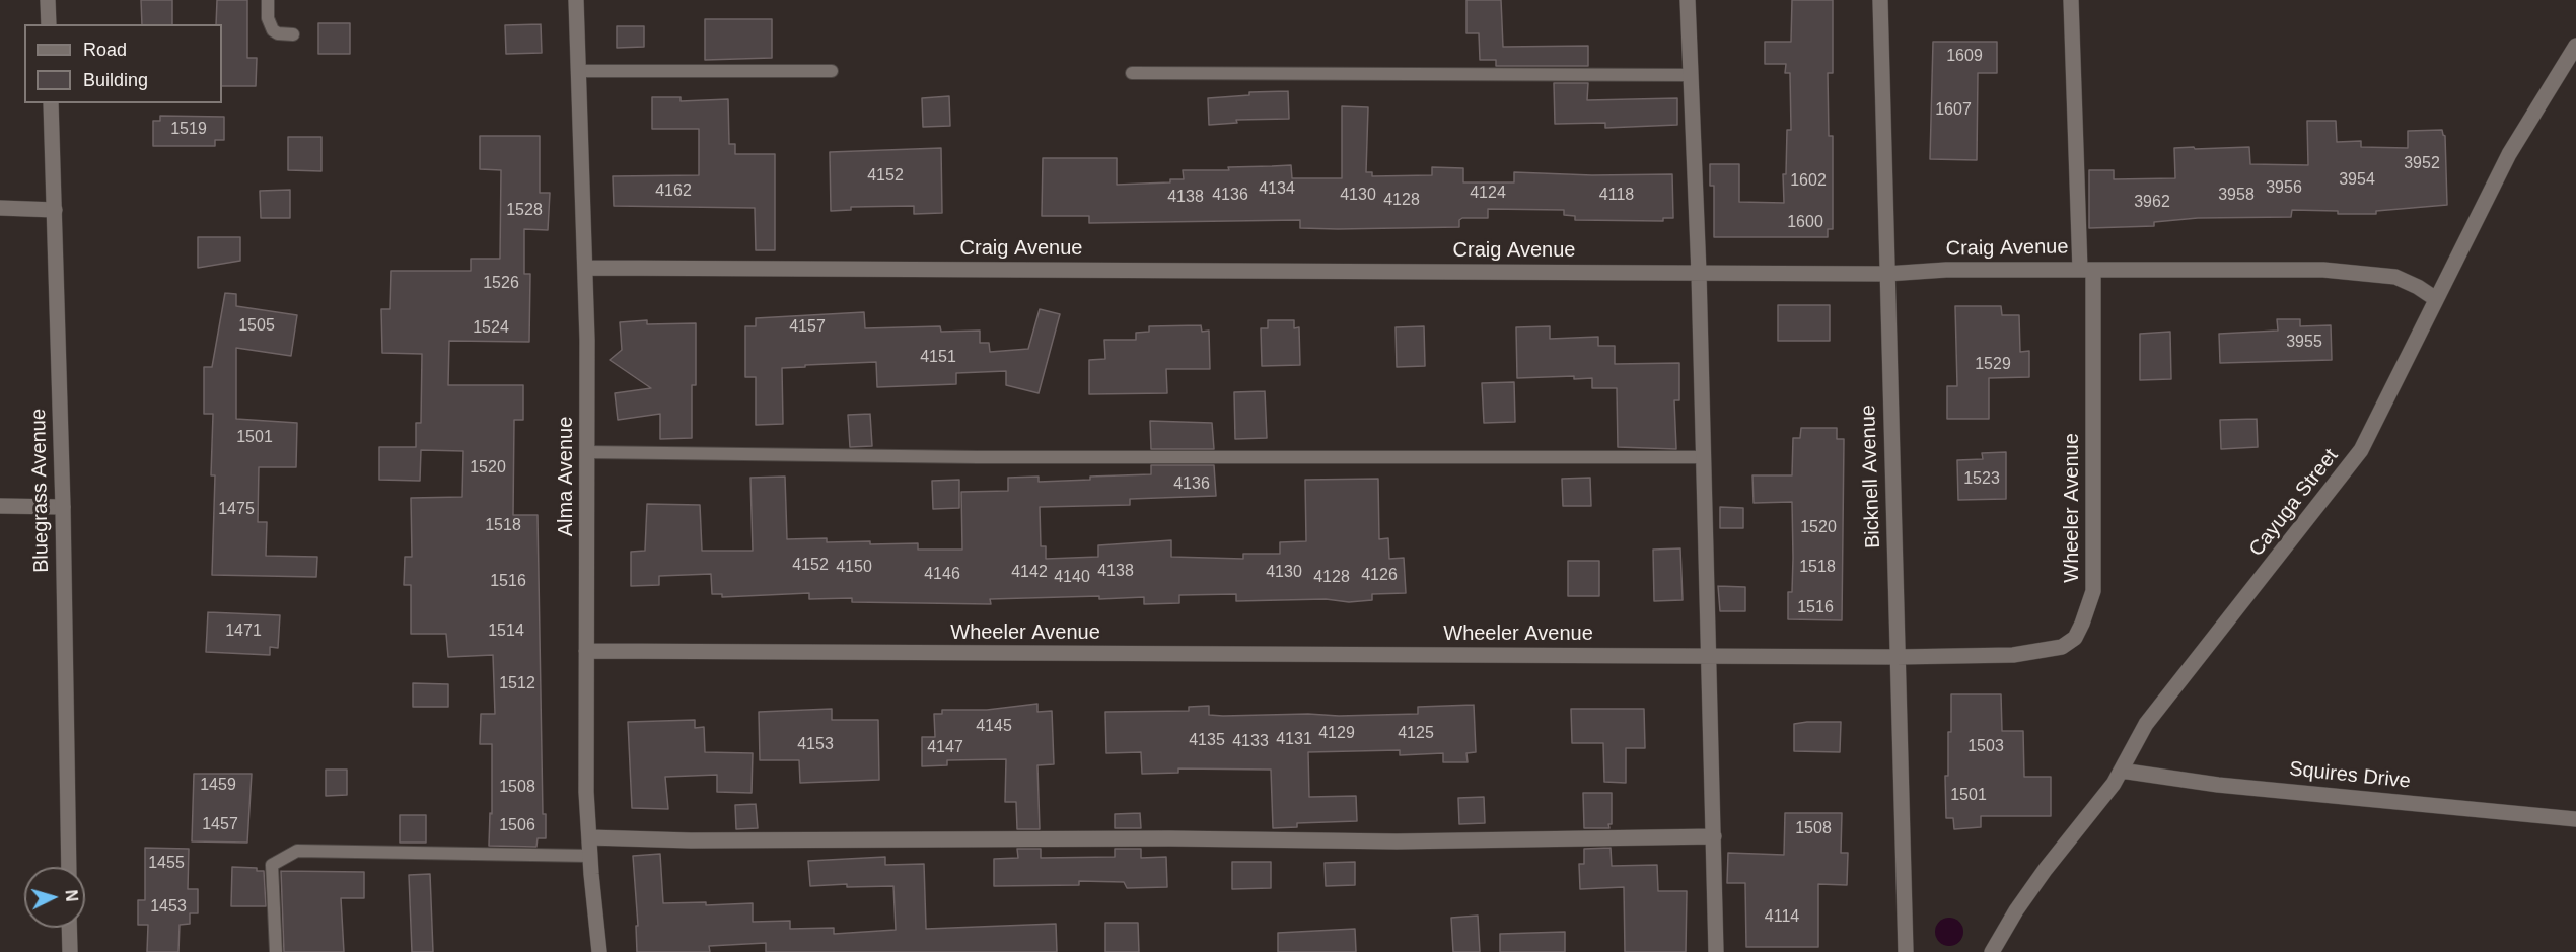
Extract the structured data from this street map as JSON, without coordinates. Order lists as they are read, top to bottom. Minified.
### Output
{"streets":{"street":["Craig Avenue","Alma Avenue","Bicknell Avenue","Bluegrass Avenue","Cayuga Street","Wheeler Avenue","Squires Drive"]},"crossings":[["Craig Avenue","Alma Avenue"],["Craig Avenue","Bicknell Avenue"],["Craig Avenue","Cayuga Street"],["Craig Avenue","Wheeler Avenue"],["Alma Avenue","Wheeler Avenue"],["Bicknell Avenue","Wheeler Avenue"],["Cayuga Street","Squires Drive"]],"house_numbers":["1609","1607","1519","3952","4152","3954","1602","3956","4134","4162","4124","4136","4130","4118","3958","4138","4128","3962","1528","1600","1526","1505","4157","1524","3955","4151","1529","1501","1520","1523","4136","1475","1518","1520","4152","4150","1518","4138","4142","4130","4146","4126","4140","4128","1516","1516","1471","1514","1512","4145","4129","4125","4131","4135","4133","4153","1503","4147","1459","1508","1501","1457","1506","1508","1455","1453","4114"],"legend":["Road","Building"],"north":"right"}
